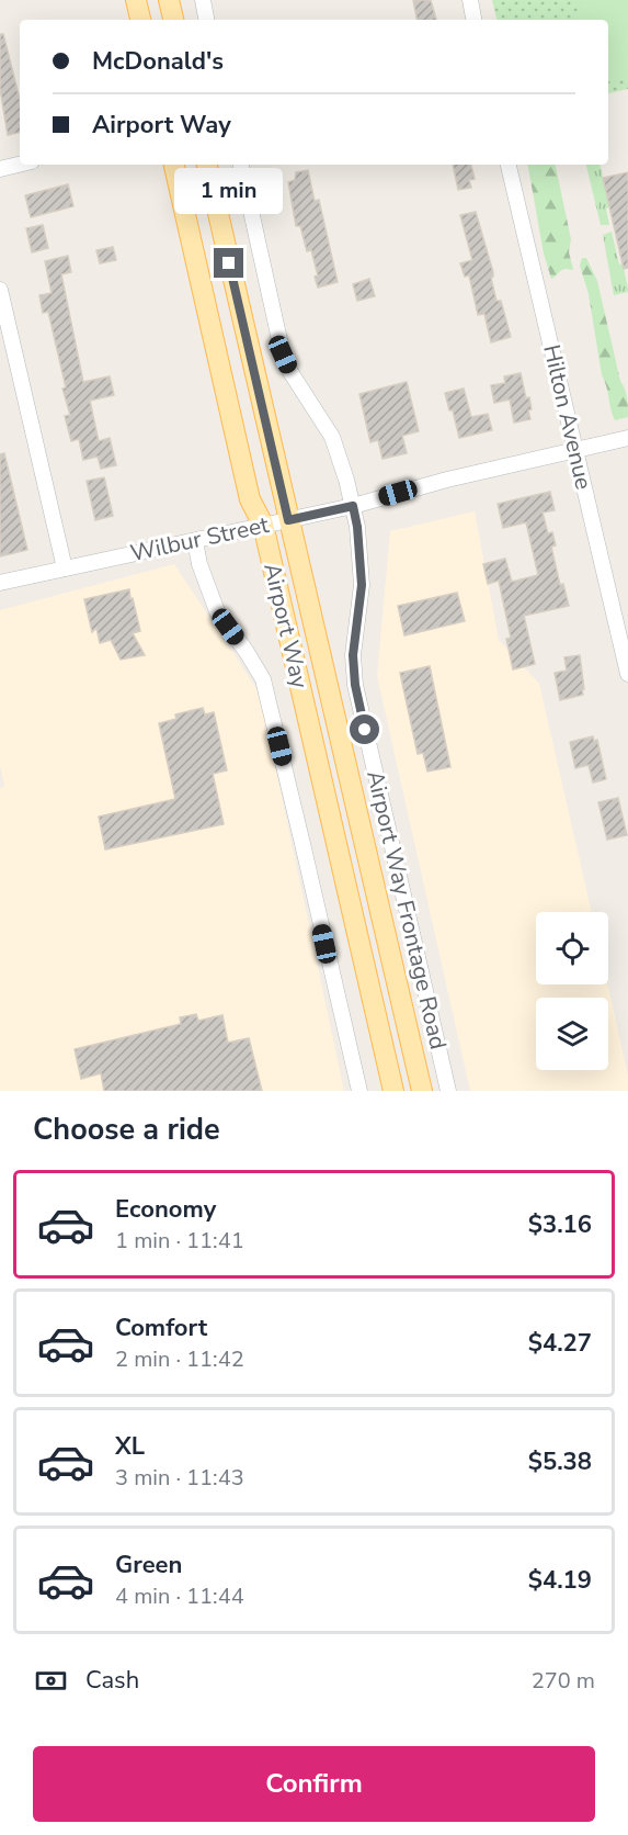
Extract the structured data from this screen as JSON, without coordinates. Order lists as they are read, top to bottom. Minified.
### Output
{"streets":{"main road":["Airport Way"],"street":["Hilton Avenue","Wilbur Street","Airport Way Frontage Road"]},"crossings":[["Hilton Avenue","Wilbur Street"],["Wilbur Street","Airport Way"],["Wilbur Street","Airport Way Frontage Road"]],"page":{"banner":["McDonald's","Airport Way"],"bubble":"1 min","heading":"Choose a ride","list":[{"name":"Economy","note":"1 min · 11:41","value":"$3.16"},{"name":"Comfort","note":"2 min · 11:42","value":"$4.27"},{"name":"XL","note":"3 min · 11:43","value":"$5.38"},{"name":"Green","note":"4 min · 11:44","value":"$4.19"}],"pay":["Cash","270 m"],"buttons":"Confirm"}}
